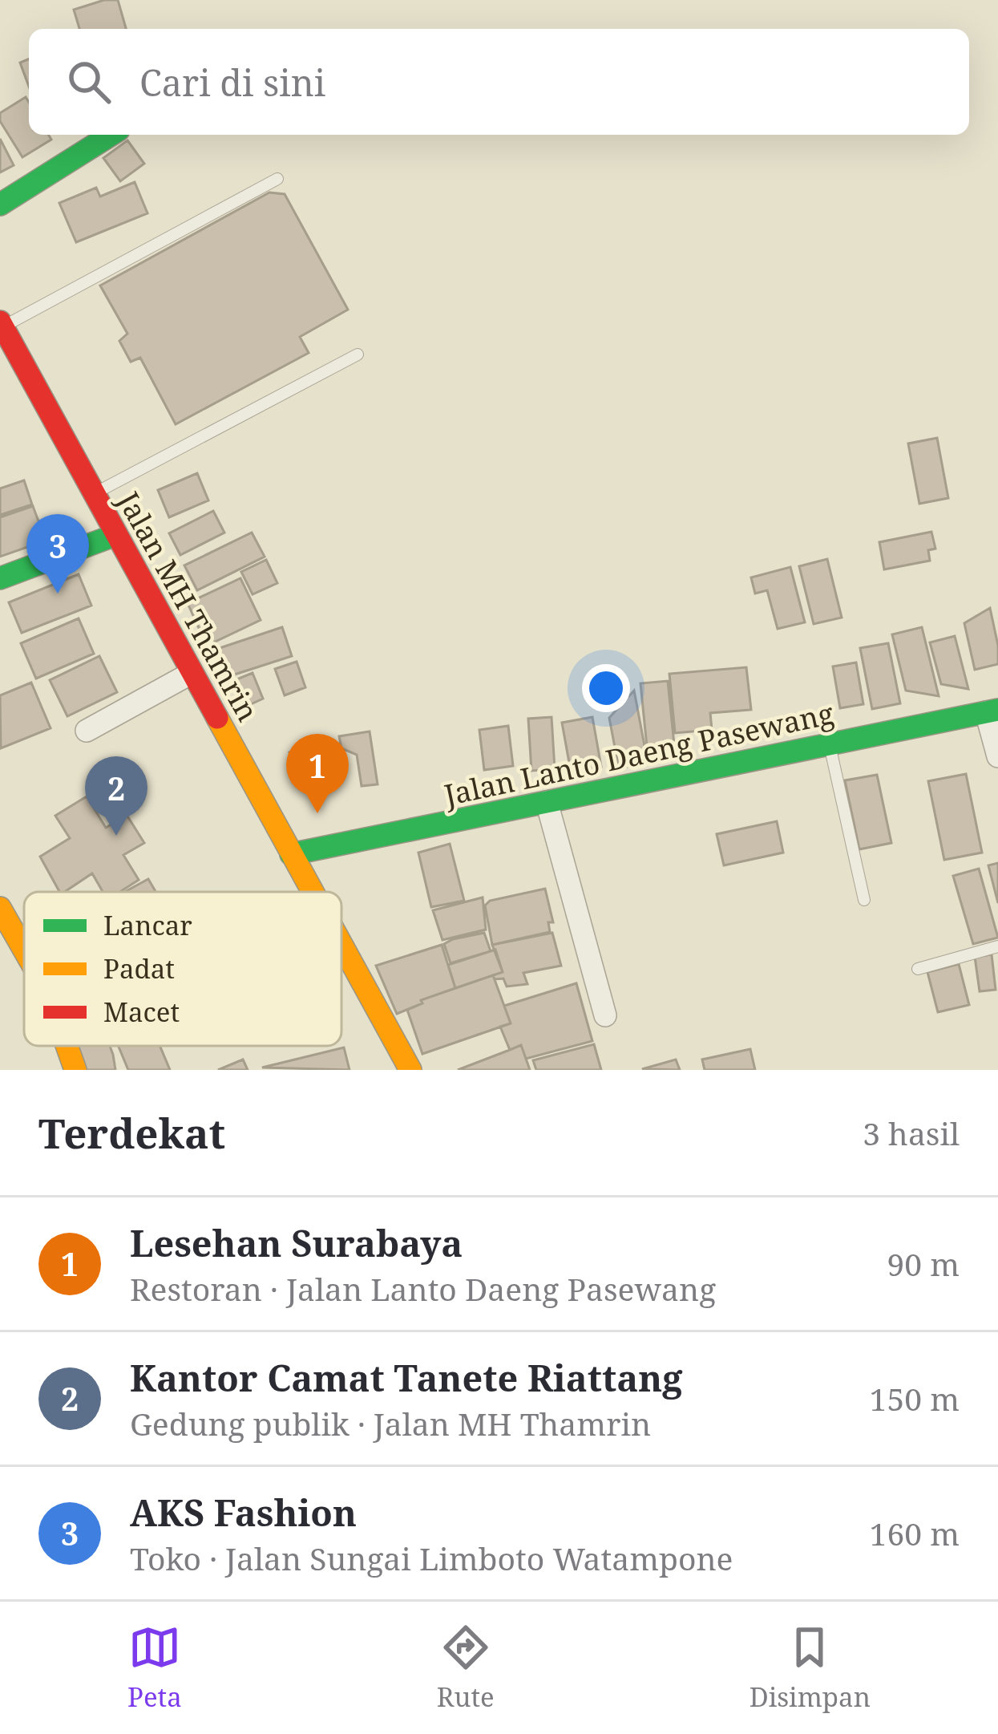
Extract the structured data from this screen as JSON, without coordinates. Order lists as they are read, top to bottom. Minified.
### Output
{"streets":{"street":["Jalan MH Thamrin","Jalan Lanto Daeng Pasewang"]},"crossings":[["Jalan MH Thamrin","Jalan Lanto Daeng Pasewang"]],"legend":["Lancar","Padat","Macet"],"page":{"search":"Cari di sini","pins":["3","1","2"],"heading":["Terdekat","3 hasil"],"list":[{"mark":"1","name":"Lesehan Surabaya","note":"Restoran · Jalan Lanto Daeng Pasewang","value":"90 m"},{"mark":"2","name":"Kantor Camat Tanete Riattang","note":"Gedung publik · Jalan MH Thamrin","value":"150 m"},{"mark":"3","name":"AKS Fashion","note":"Toko · Jalan Sungai Limboto Watampone","value":"160 m"}],"nav":["Peta","Rute","Disimpan"]}}
